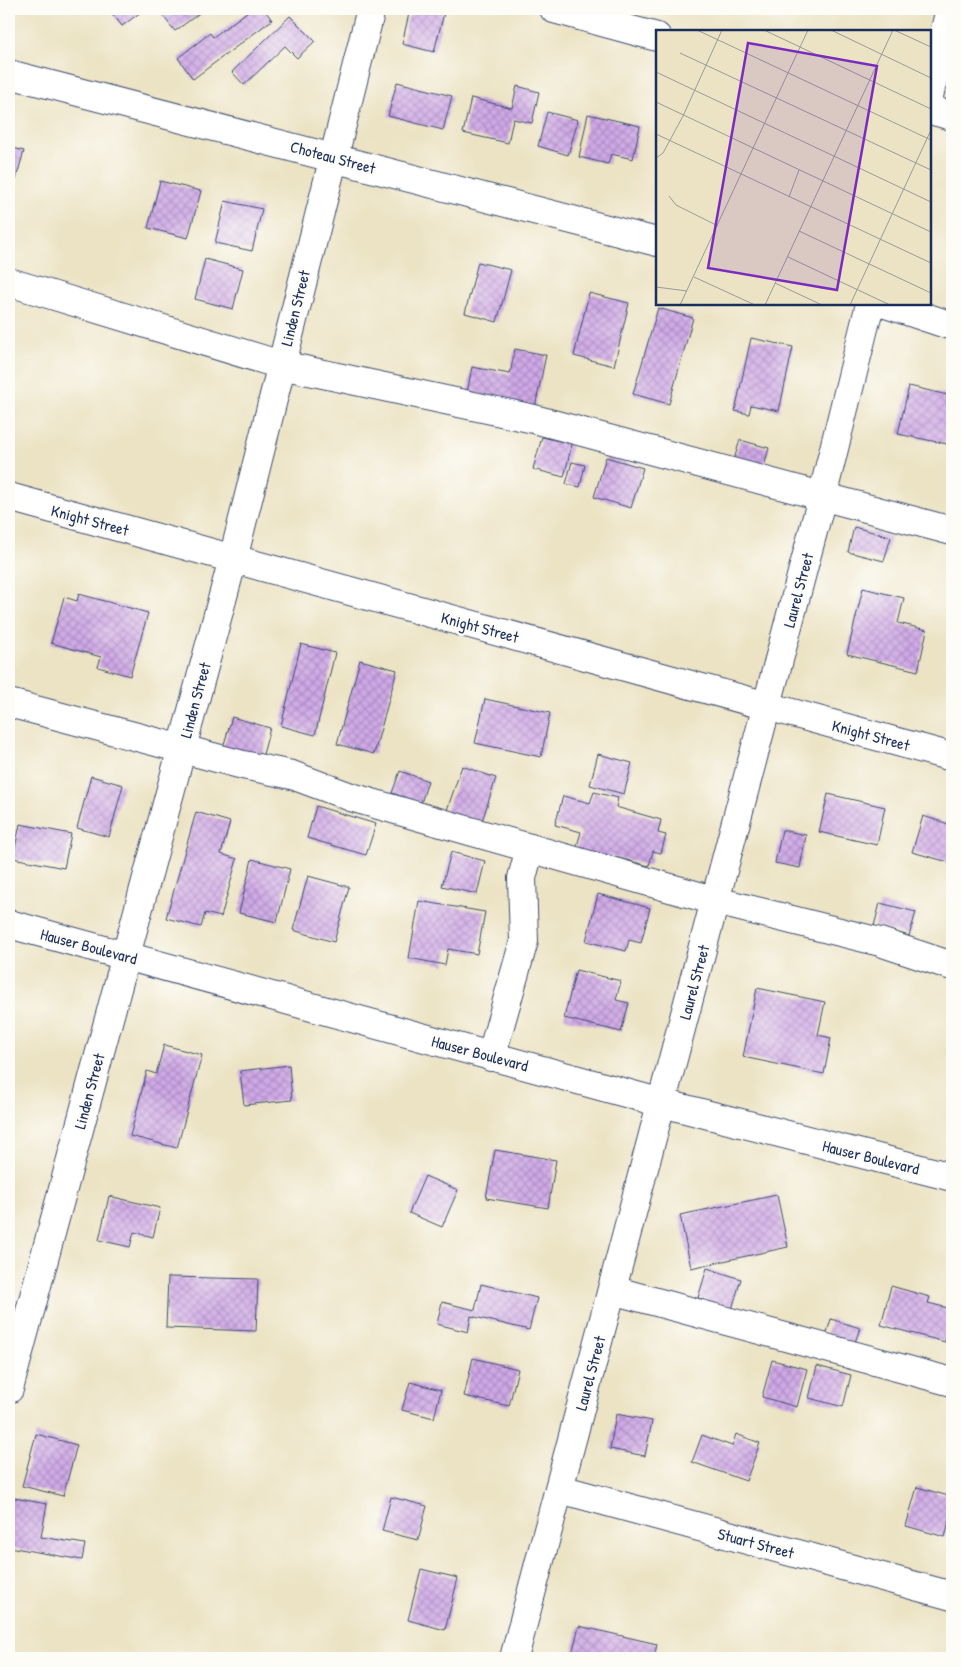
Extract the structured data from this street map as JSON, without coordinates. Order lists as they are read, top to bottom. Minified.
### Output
{"streets":{"street":["Choteau Street","Linden Street","Knight Street","Laurel Street","Hauser Boulevard","Stuart Street"]},"crossings":[["Choteau Street","Linden Street"],["Linden Street","Knight Street"],["Linden Street","Hauser Boulevard"],["Knight Street","Laurel Street"],["Laurel Street","Hauser Boulevard"],["Laurel Street","Stuart Street"]]}
